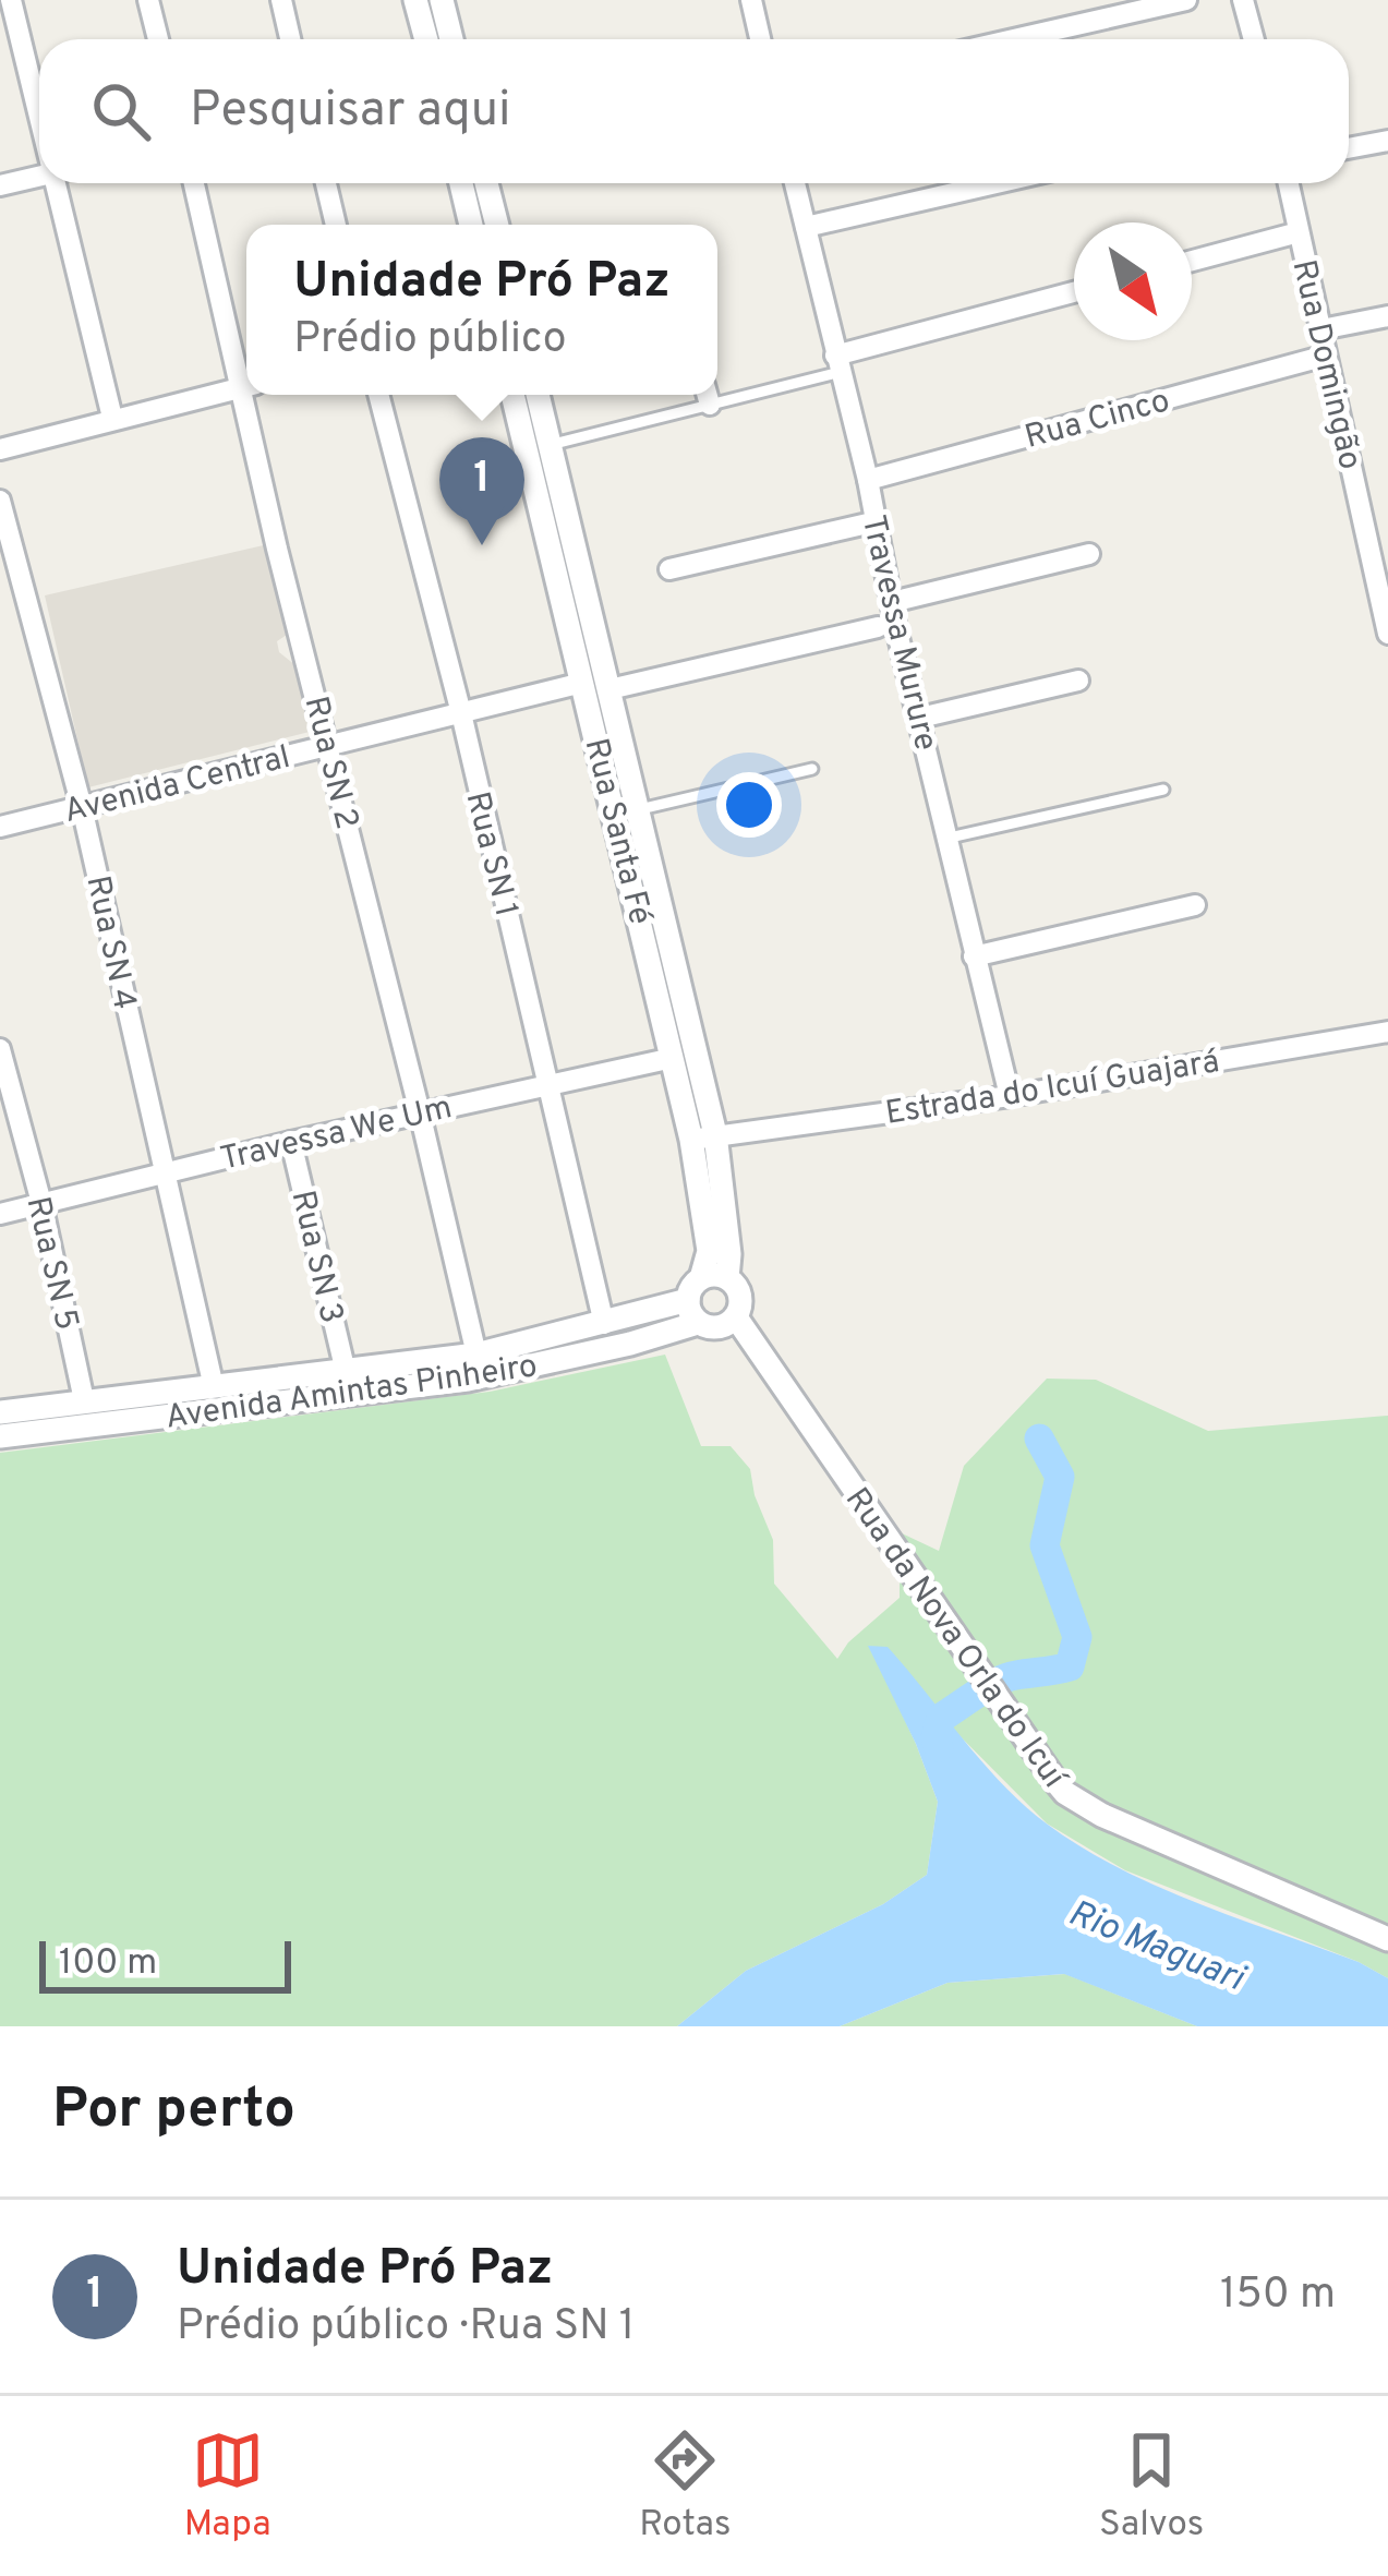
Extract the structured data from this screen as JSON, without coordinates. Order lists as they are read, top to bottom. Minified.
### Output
{"streets":{"street":["Rua Domingão","Rua Cinco","Travessa Murure","Rua SN 2","Avenida Central","Rua Santa Fé","Rua SN 1","Rua SN 4","Estrada do Icuí Guajará","Travessa We Um","Rua SN 3","Rua SN 5","Avenida Amintas Pinheiro","Rua da Nova Orla do Icuí"]},"crossings":[["Rua Domingão","Rua Cinco"],["Rua Cinco","Travessa Murure"],["Travessa Murure","Estrada do Icuí Guajará"],["Rua SN 2","Avenida Central"],["Rua SN 2","Travessa We Um"],["Rua SN 2","Avenida Amintas Pinheiro"],["Avenida Central","Rua Santa Fé"],["Avenida Central","Rua SN 1"],["Avenida Central","Rua SN 4"],["Rua Santa Fé","Estrada do Icuí Guajará"],["Rua Santa Fé","Travessa We Um"],["Rua Santa Fé","Avenida Amintas Pinheiro"],["Rua Santa Fé","Rua da Nova Orla do Icuí"],["Rua SN 1","Travessa We Um"],["Rua SN 1","Avenida Amintas Pinheiro"],["Rua SN 4","Travessa We Um"],["Rua SN 4","Avenida Amintas Pinheiro"],["Travessa We Um","Rua SN 3"],["Travessa We Um","Rua SN 5"],["Rua SN 3","Avenida Amintas Pinheiro"],["Rua SN 5","Avenida Amintas Pinheiro"]],"water":["Rio Maguari"],"scale_bar":"100 m","north":"bottom right","page":{"search":"Pesquisar aqui","popup":["Unidade Pró Paz","Prédio público"],"pins":"1","scale":"100 m","heading":"Por perto","list":[{"mark":"1","name":"Unidade Pró Paz","note":"Prédio público · Rua SN 1","value":"150 m"}],"nav":["Mapa","Rotas","Salvos"]}}
